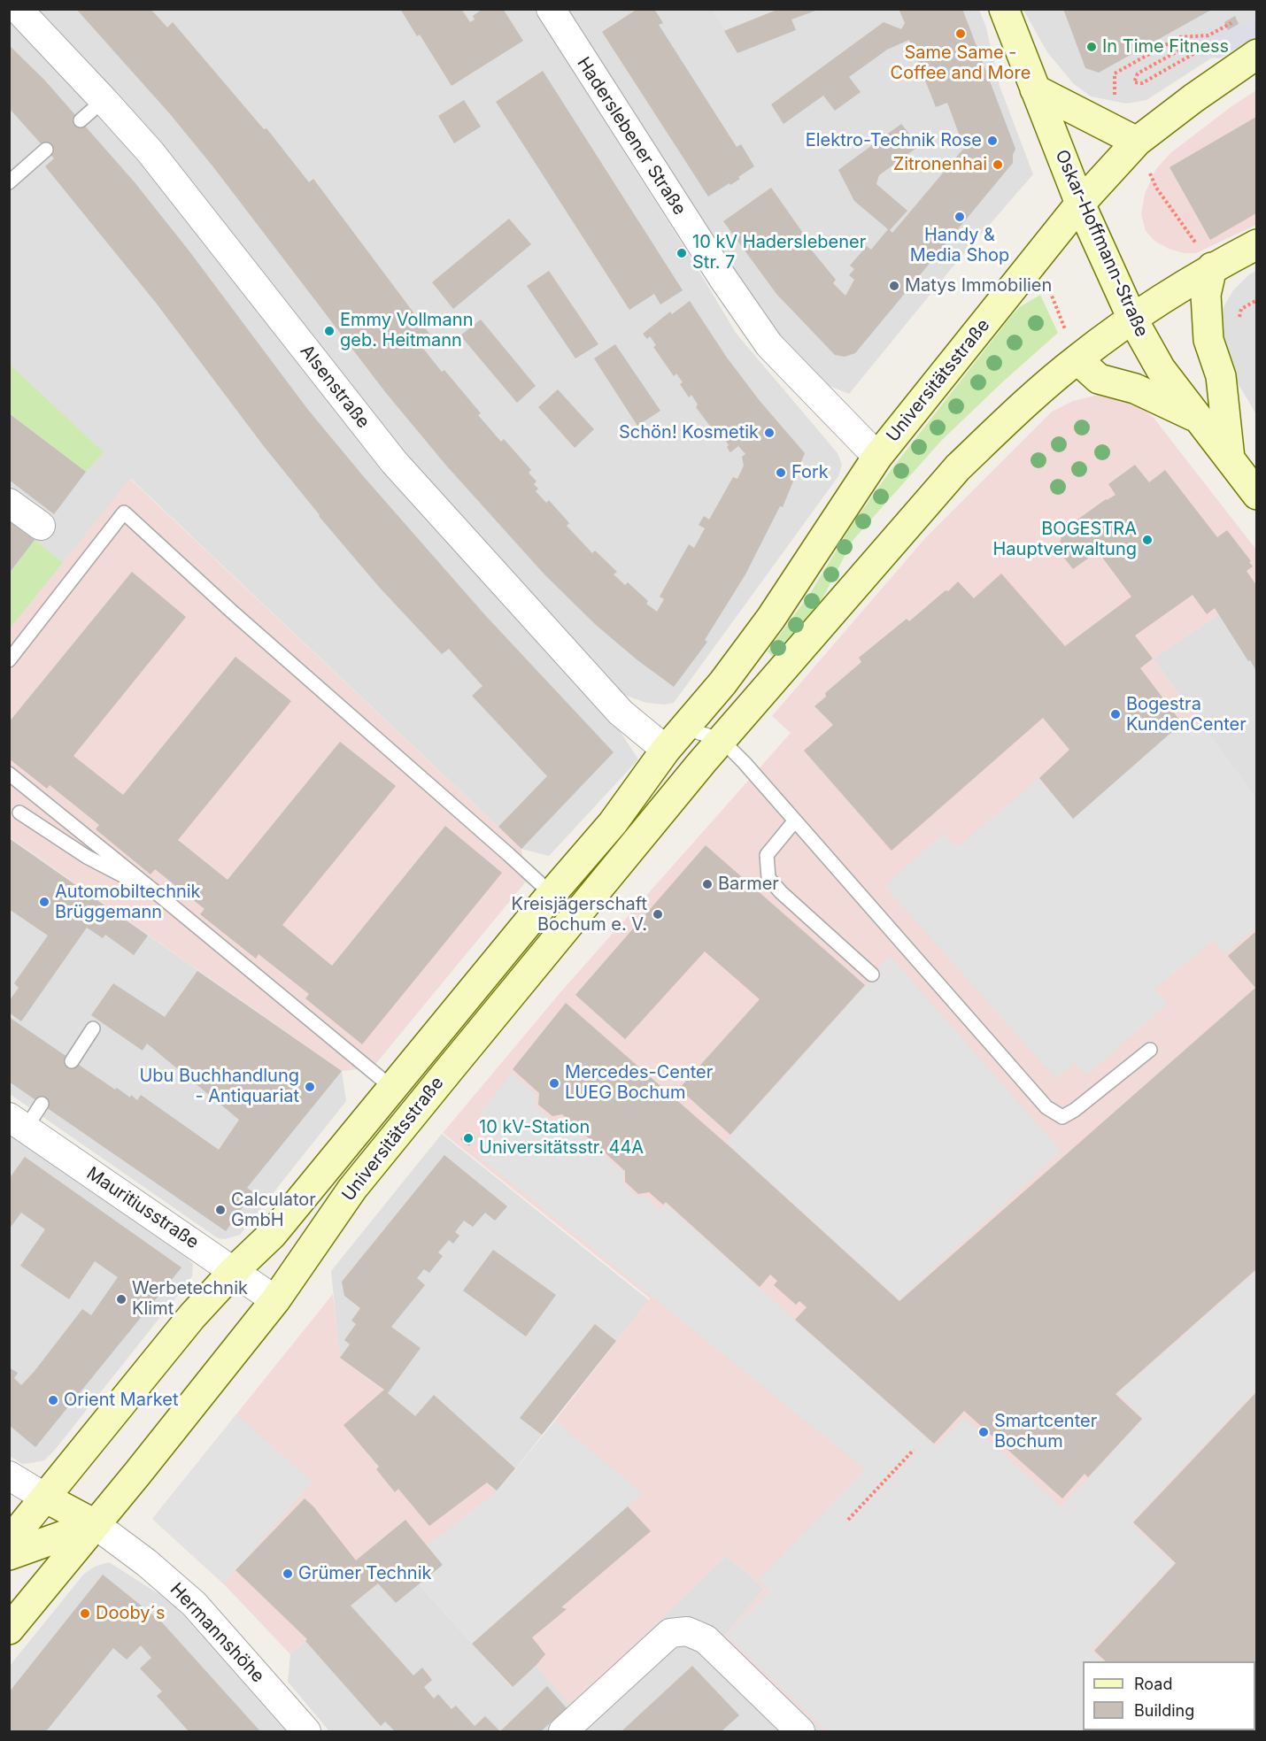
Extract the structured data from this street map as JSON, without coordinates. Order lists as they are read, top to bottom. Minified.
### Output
{"streets":{"main road":["Oskar-Hoffmann-Straße","Universitätsstraße"],"street":["Haderslebener Straße","Alsenstraße","Mauritiusstraße","Hermannshöhe"]},"crossings":[["Haderslebener Straße","Universitätsstraße"],["Oskar-Hoffmann-Straße","Universitätsstraße"],["Universitätsstraße","Alsenstraße"],["Universitätsstraße","Mauritiusstraße"],["Universitätsstraße","Hermannshöhe"]],"places":["Same Same - Coffee and More","In Time Fitness","Elektro-Technik Rose","Zitronenhai","Handy & Media Shop","10 kV Haderslebener Str. 7","Matys Immobilien","Emmy Vollmann geb. Heitmann","Schön! Kosmetik","Fork","BOGESTRA Hauptverwaltung","Bogestra KundenCenter","Barmer","Automobiltechnik Brüggemann","Kreisjägerschaft Bochum e. V.","Mercedes-Center LUEG Bochum","Ubu Buchhandlung - Antiquariat","10 kV-Station Universitätsstr. 44A","Calculator GmbH","Werbetechnik Klimt","Orient Market","Smartcenter Bochum","Grümer Technik","Dooby´s"],"legend":["Road","Building"]}
